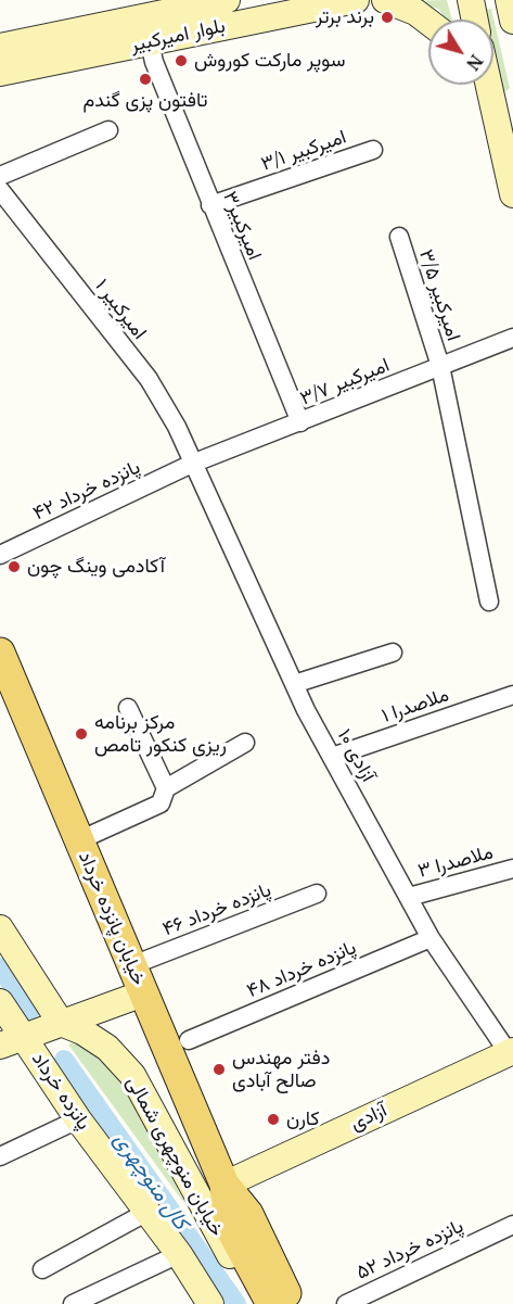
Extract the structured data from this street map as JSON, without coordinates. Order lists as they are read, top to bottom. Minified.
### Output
{"streets":{"main road":["بلوار امیرکبیر","خیابان پانزده خرداد","پانزده خرداد","آزادی","خیابان منوچهری شمالی"],"street":["امیرکبیر ۳/۱","امیرکبیر۳","امیرکبیر ۳/۵","امیرکبیر ۱","امیرکبیر ۳/۷","پانزده خرداد ۴۲","ملاصدرا ۱","آزادی ۱۰","ملاصدرا ۳","پانزده خرداد ۴۶","پانزده خرداد ۴۸","پانزده خرداد ۵۲"]},"crossings":[["بلوار امیرکبیر","امیرکبیر۳"],["امیرکبیر ۳/۱","امیرکبیر۳"],["امیرکبیر۳","امیرکبیر ۳/۷"],["امیرکبیر ۳/۵","امیرکبیر ۳/۷"],["امیرکبیر ۱","امیرکبیر ۳/۷"],["امیرکبیر ۱","پانزده خرداد ۴۲"],["امیرکبیر ۱","آزادی ۱۰"],["امیرکبیر ۳/۷","پانزده خرداد ۴۲"],["امیرکبیر ۳/۷","آزادی ۱۰"],["پانزده خرداد ۴۲","آزادی ۱۰"],["ملاصدرا ۱","آزادی ۱۰"],["آزادی ۱۰","ملاصدرا ۳"],["آزادی ۱۰","پانزده خرداد ۴۸"],["آزادی ۱۰","آزادی"],["پانزده خرداد ۴۶","خیابان پانزده خرداد"],["خیابان پانزده خرداد","آزادی"],["خیابان پانزده خرداد","خیابان منوچهری شمالی"]],"water":["کال منوچهری"],"places":["برند برتر","سوپر مارکت کوروش","تافتون پزی گندم","آکادمی وینگ چون","مرکز برنامه ریزی کنکور تامص","دفتر مهندس صالح آبادی","کارن"],"north":"bottom right"}
